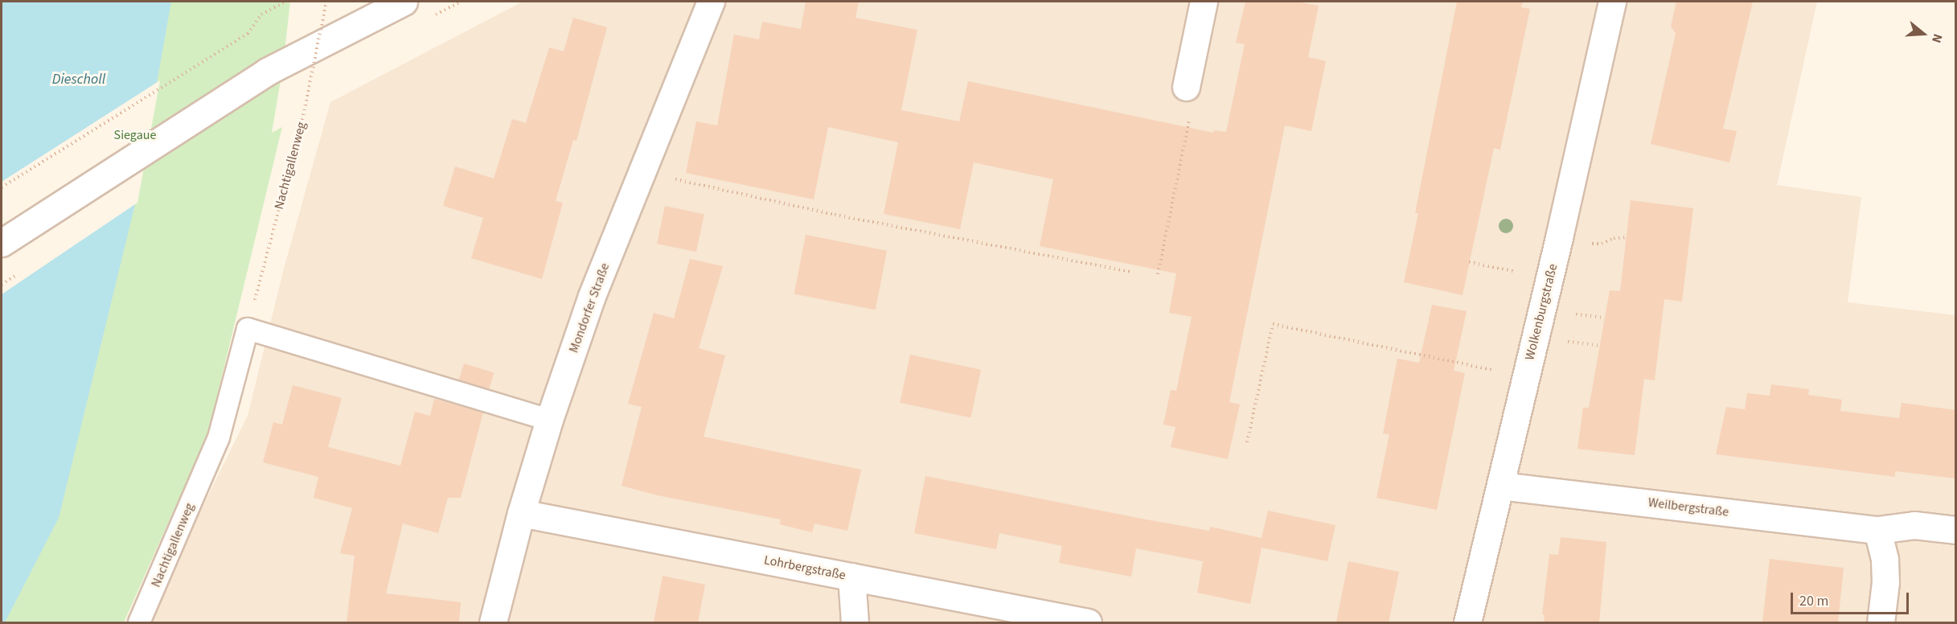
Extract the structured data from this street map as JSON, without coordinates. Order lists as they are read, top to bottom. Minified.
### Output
{"streets":{"street":["Mondorfer Straße","Wolkenburgstraße","Weilbergstraße","Lohrbergstraße"],"lane":["Nachtigallenweg"]},"crossings":[["Mondorfer Straße","Lohrbergstraße"],["Wolkenburgstraße","Weilbergstraße"]],"water":["Diescholl"],"parks":["Siegaue"],"scale_bar":"20 m","north":"right"}
